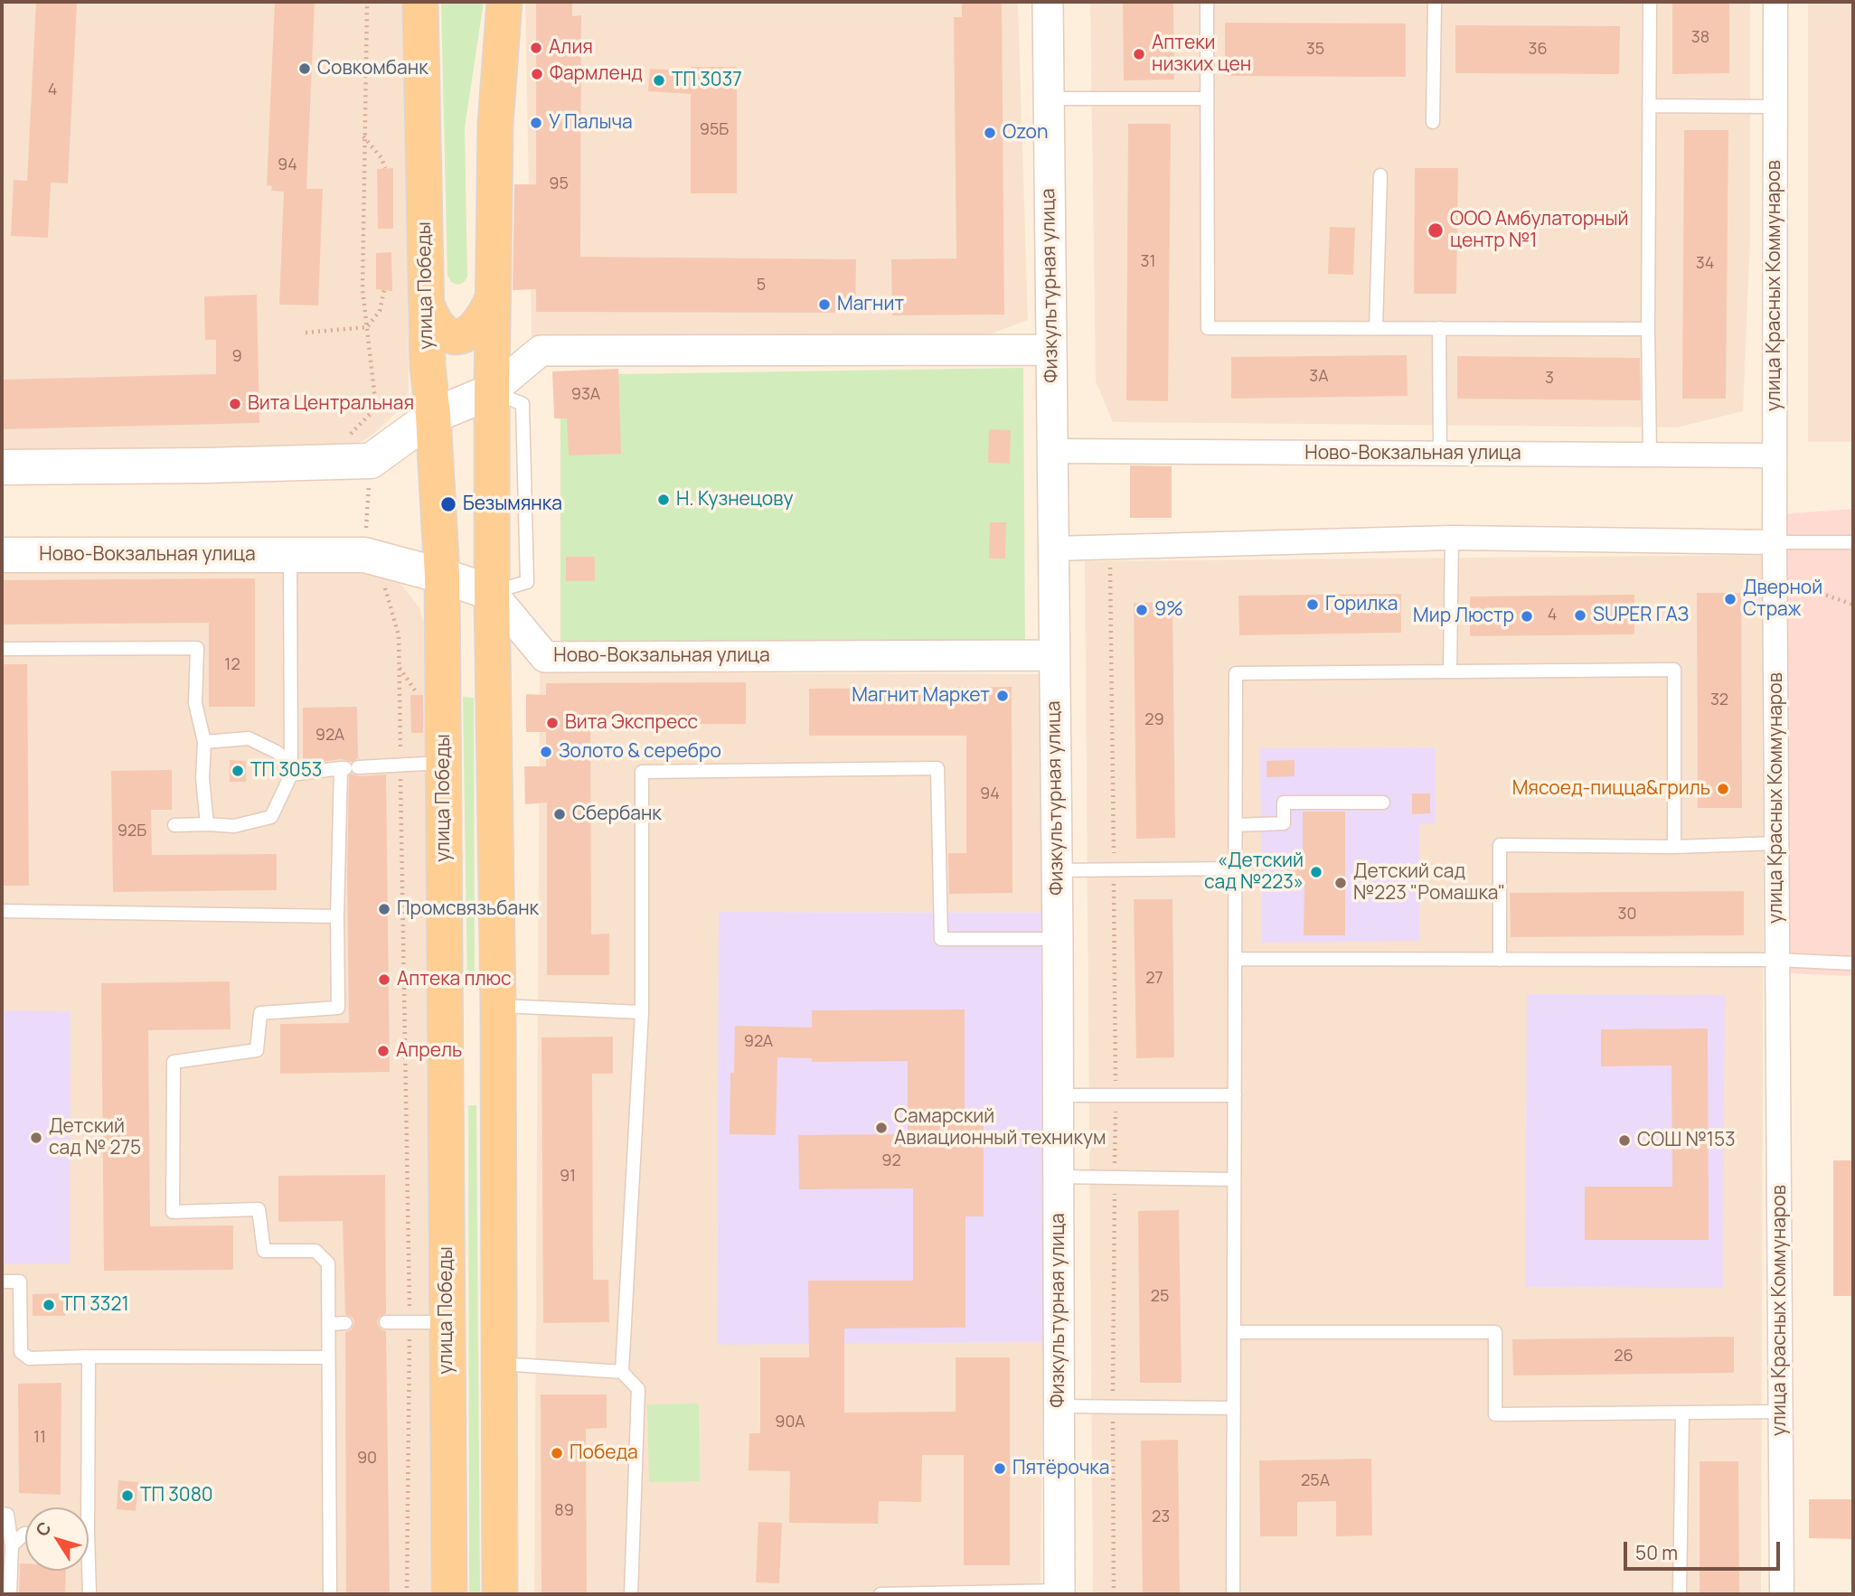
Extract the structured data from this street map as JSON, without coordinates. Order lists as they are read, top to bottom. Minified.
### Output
{"streets":{"main road":["улица Победы","Ново-Вокзальная улица"],"street":["Физкультурная улица","улица Красных Коммунаров"]},"crossings":[["улица Победы","Ново-Вокзальная улица"],["Физкультурная улица","Ново-Вокзальная улица"],["улица Красных Коммунаров","Ново-Вокзальная улица"]],"places":["Алия","Аптеки низких цен","Совкомбанк","Фармленд","ТП 3037","У Палыча","Ozon","ООО Амбулаторный центр №1","Магнит","Вита Центральная","Н. Кузнецову","Безымянка","Дверной Страж","Горилка","9%","SUPER ГАЗ","Мир Люстр","Магнит Маркет","Вита Экспресс","Золото & серебро","ТП 3053","Мясоед-пицца&гриль","Сбербанк","«Детский сад №223»","Детский сад №223 \"Ромашка\"","Промсвязьбанк","Аптека плюс","Апрель","Самарский Авиационный техникум","Детский сад № 275","СОШ №153","ТП 3321","Победа","Пятёрочка","ТП 3080"],"house_numbers":["38","35","36","4","95Б","94","95","31","34","5","9","3А","3","93А","4","12","32","29","92А","94","92Б","30","27","92А","92","91","25","26","90А","11","90","25А","89","23"],"scale_bar":"50 m","north":"top left"}
